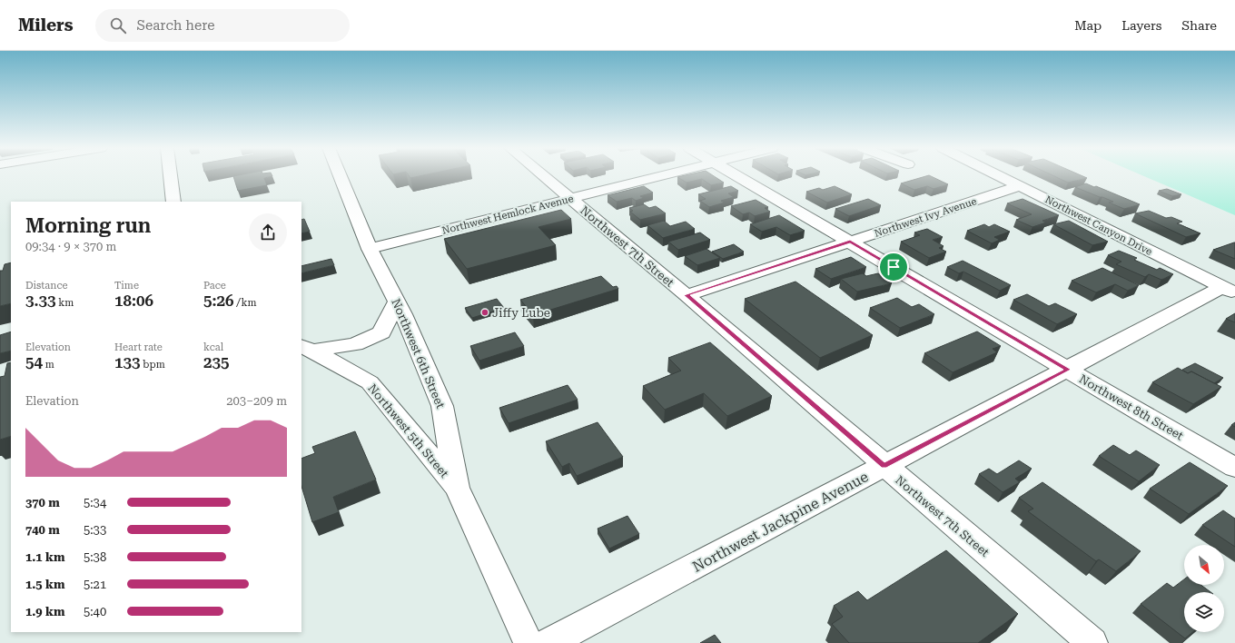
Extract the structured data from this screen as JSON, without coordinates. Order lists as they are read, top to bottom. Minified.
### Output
{"streets":{"street":["Northwest Hemlock Avenue","Northwest Ivy Avenue","Northwest Canyon Drive","Northwest 7th Street","Northwest 6th Street","Northwest 8th Street","Northwest 5th Street","Northwest Jackpine Avenue"]},"crossings":[["Northwest Hemlock Avenue","Northwest 7th Street"],["Northwest Hemlock Avenue","Northwest 6th Street"],["Northwest Ivy Avenue","Northwest Canyon Drive"],["Northwest Ivy Avenue","Northwest 7th Street"],["Northwest Ivy Avenue","Northwest 8th Street"],["Northwest Canyon Drive","Northwest Jackpine Avenue"],["Northwest 7th Street","Northwest Jackpine Avenue"],["Northwest 6th Street","Northwest 5th Street"],["Northwest 8th Street","Northwest Jackpine Avenue"]],"places":["Jiffy Lube"],"north":"bottom right","page":{"header":"Milers","search":"Search here","nav":["Map","Layers","Share"],"heading":["Morning run","09:34 · 9 × 370 m"],"stats":[["Distance","3.33 km"],["Time","18:06"],["Pace","5:26 /km"],["Elevation","54 m"],["Heart rate","133 bpm"],["kcal","235"]],"chart":["Elevation","203–209 m"],"list":[{"name":"370 m","note":"5:34"},{"name":"740 m","note":"5:33"},{"name":"1.1 km","note":"5:38"},{"name":"1.5 km","note":"5:21"},{"name":"1.9 km","note":"5:40"}]}}
